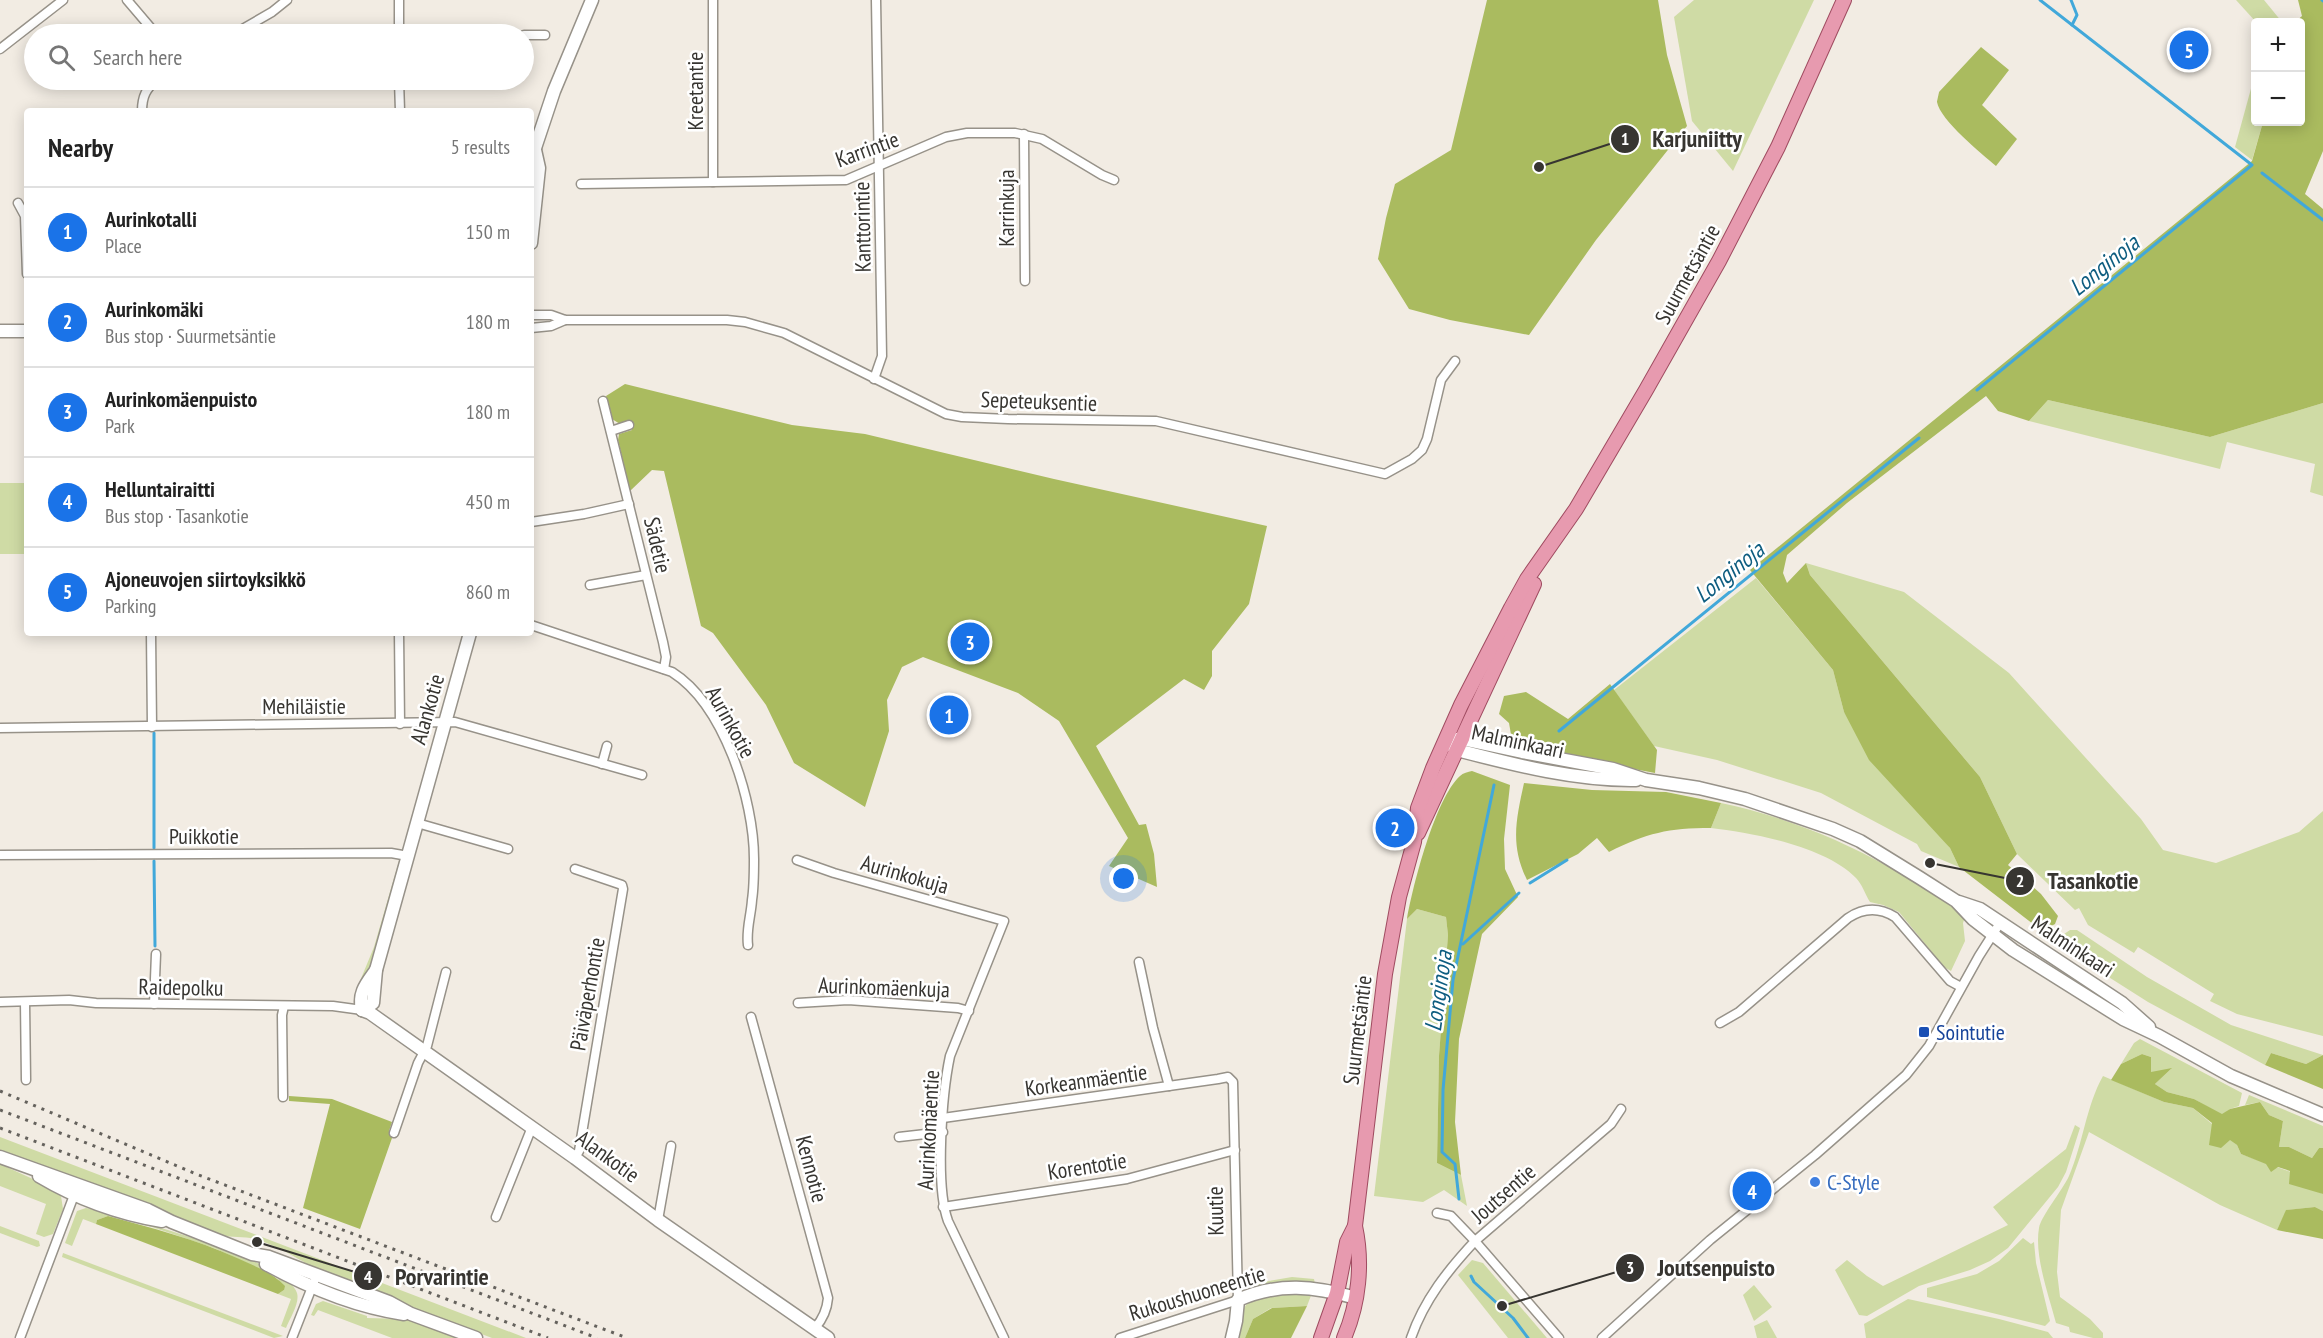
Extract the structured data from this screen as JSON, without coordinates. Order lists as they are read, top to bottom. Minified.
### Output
{"streets":{"main road":["Suurmetsäntie","Alankotie","Malminkaari","Kuutie","Rukoushuoneentie"],"street":["Kreetantie","Karrintie","Karrinkuja","Kanttorintie","Sepeteuksentie","Sädetie","Mehiläistie","Aurinkotie","Puikkotie","Aurinkokuja","Raidepolku","Aurinkomäenkuja","Päiväperhontie","Korkeanmäentie","Aurinkomäentie","Korentotie","Kennotie","Joutsentie"]},"crossings":[["Kreetantie","Karrintie"],["Karrintie","Karrinkuja"],["Karrintie","Kanttorintie"],["Kanttorintie","Sepeteuksentie"],["Suurmetsäntie","Malminkaari"],["Suurmetsäntie","Rukoushuoneentie"],["Sädetie","Aurinkotie"],["Mehiläistie","Alankotie"],["Alankotie","Puikkotie"],["Alankotie","Raidepolku"],["Alankotie","Päiväperhontie"],["Alankotie","Kennotie"],["Aurinkokuja","Aurinkomäentie"],["Aurinkomäenkuja","Aurinkomäentie"],["Korkeanmäentie","Aurinkomäentie"],["Korkeanmäentie","Kuutie"],["Aurinkomäentie","Korentotie"],["Korentotie","Kuutie"],["Kuutie","Rukoushuoneentie"]],"water":["Longinoja"],"places":{"other":["Karjuniitty","Tasankotie","C-Style","Porvarintie","Joutsenpuisto"],"transit":["Sointutie"]},"page":{"map_buttons":["+","−"],"search":"Search here","pins":["5","3","1","2","4"],"heading":["Nearby","5 results"],"list":[{"mark":"1","name":"Aurinkotalli","note":"Place","value":"150 m"},{"mark":"2","name":"Aurinkomäki","note":"Bus stop · Suurmetsäntie","value":"180 m"},{"mark":"3","name":"Aurinkomäenpuisto","note":"Park","value":"180 m"},{"mark":"4","name":"Helluntairaitti","note":"Bus stop · Tasankotie","value":"450 m"},{"mark":"5","name":"Ajoneuvojen siirtoyksikkö","note":"Parking","value":"860 m"}]}}
